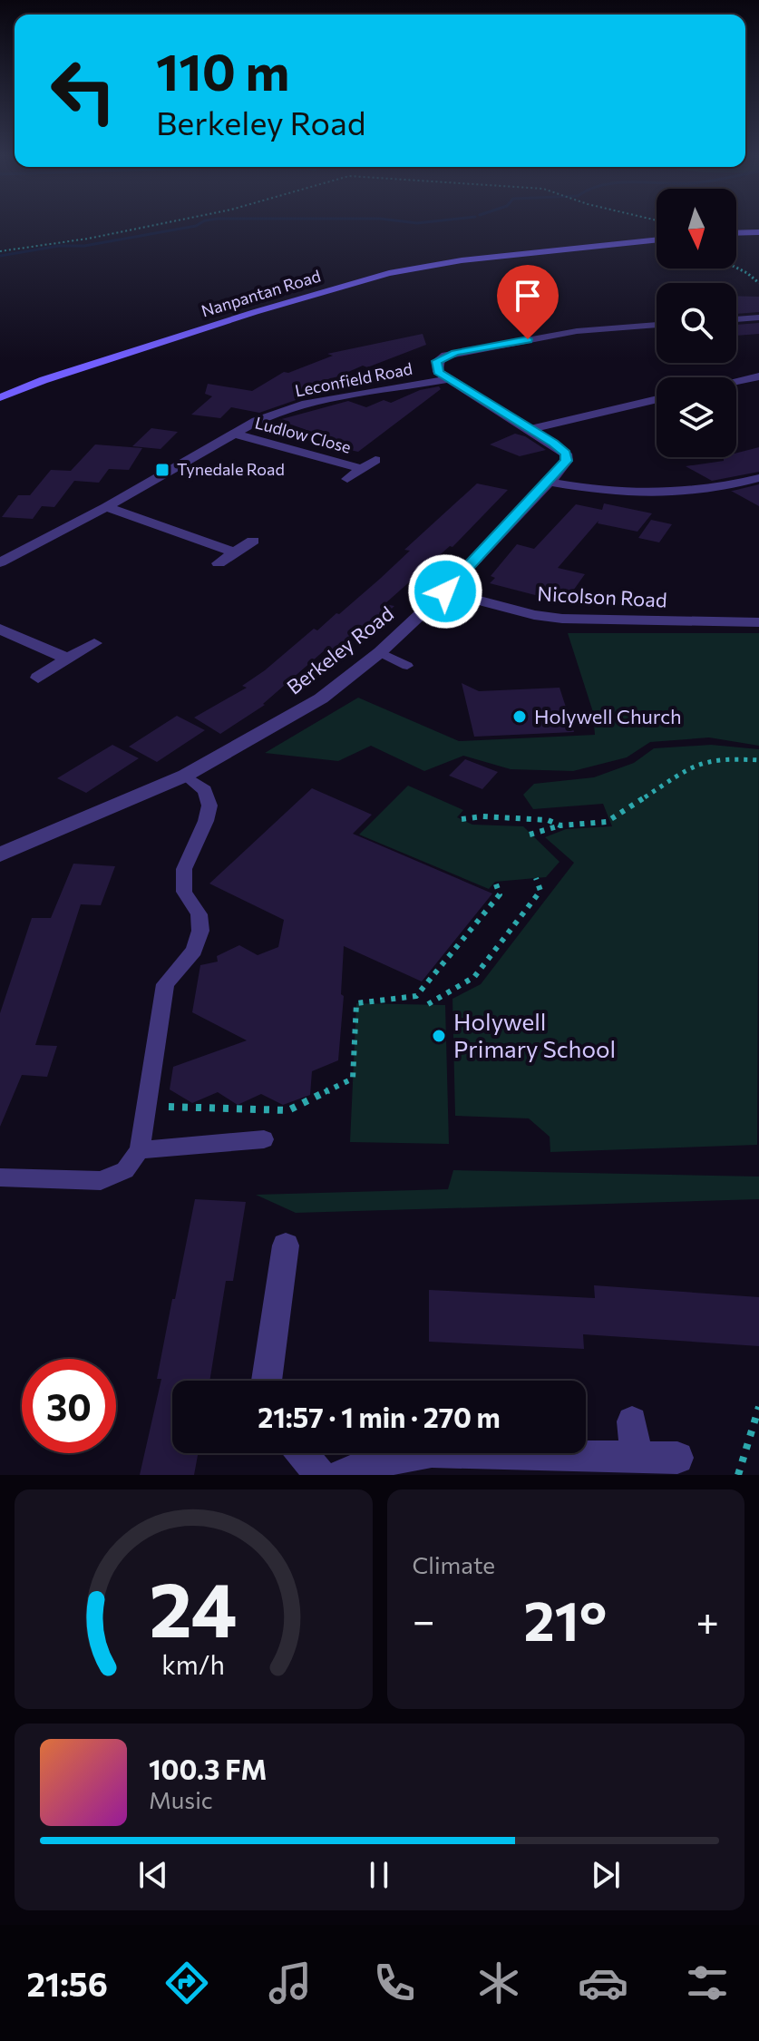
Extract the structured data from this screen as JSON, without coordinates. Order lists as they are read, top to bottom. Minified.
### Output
{"streets":{"street":["Nanpantan Road","Leconfield Road","Ludlow Close","Nicolson Road","Berkeley Road"]},"crossings":[["Leconfield Road","Ludlow Close"],["Leconfield Road","Berkeley Road"],["Nicolson Road","Berkeley Road"]],"places":{"transit":["Tynedale Road"],"other":["Holywell Church","Holywell Primary School"]},"north":"bottom","page":{"turn":["110 m","Berkeley Road"],"limit":"30","trip":"21:57 · 1 min · 270 m","tile":"Climate","heat":["−","21°","+"],"song":["100.3 FM","Music"],"tabs":"21:56","gauge":["24","km/h"]}}
